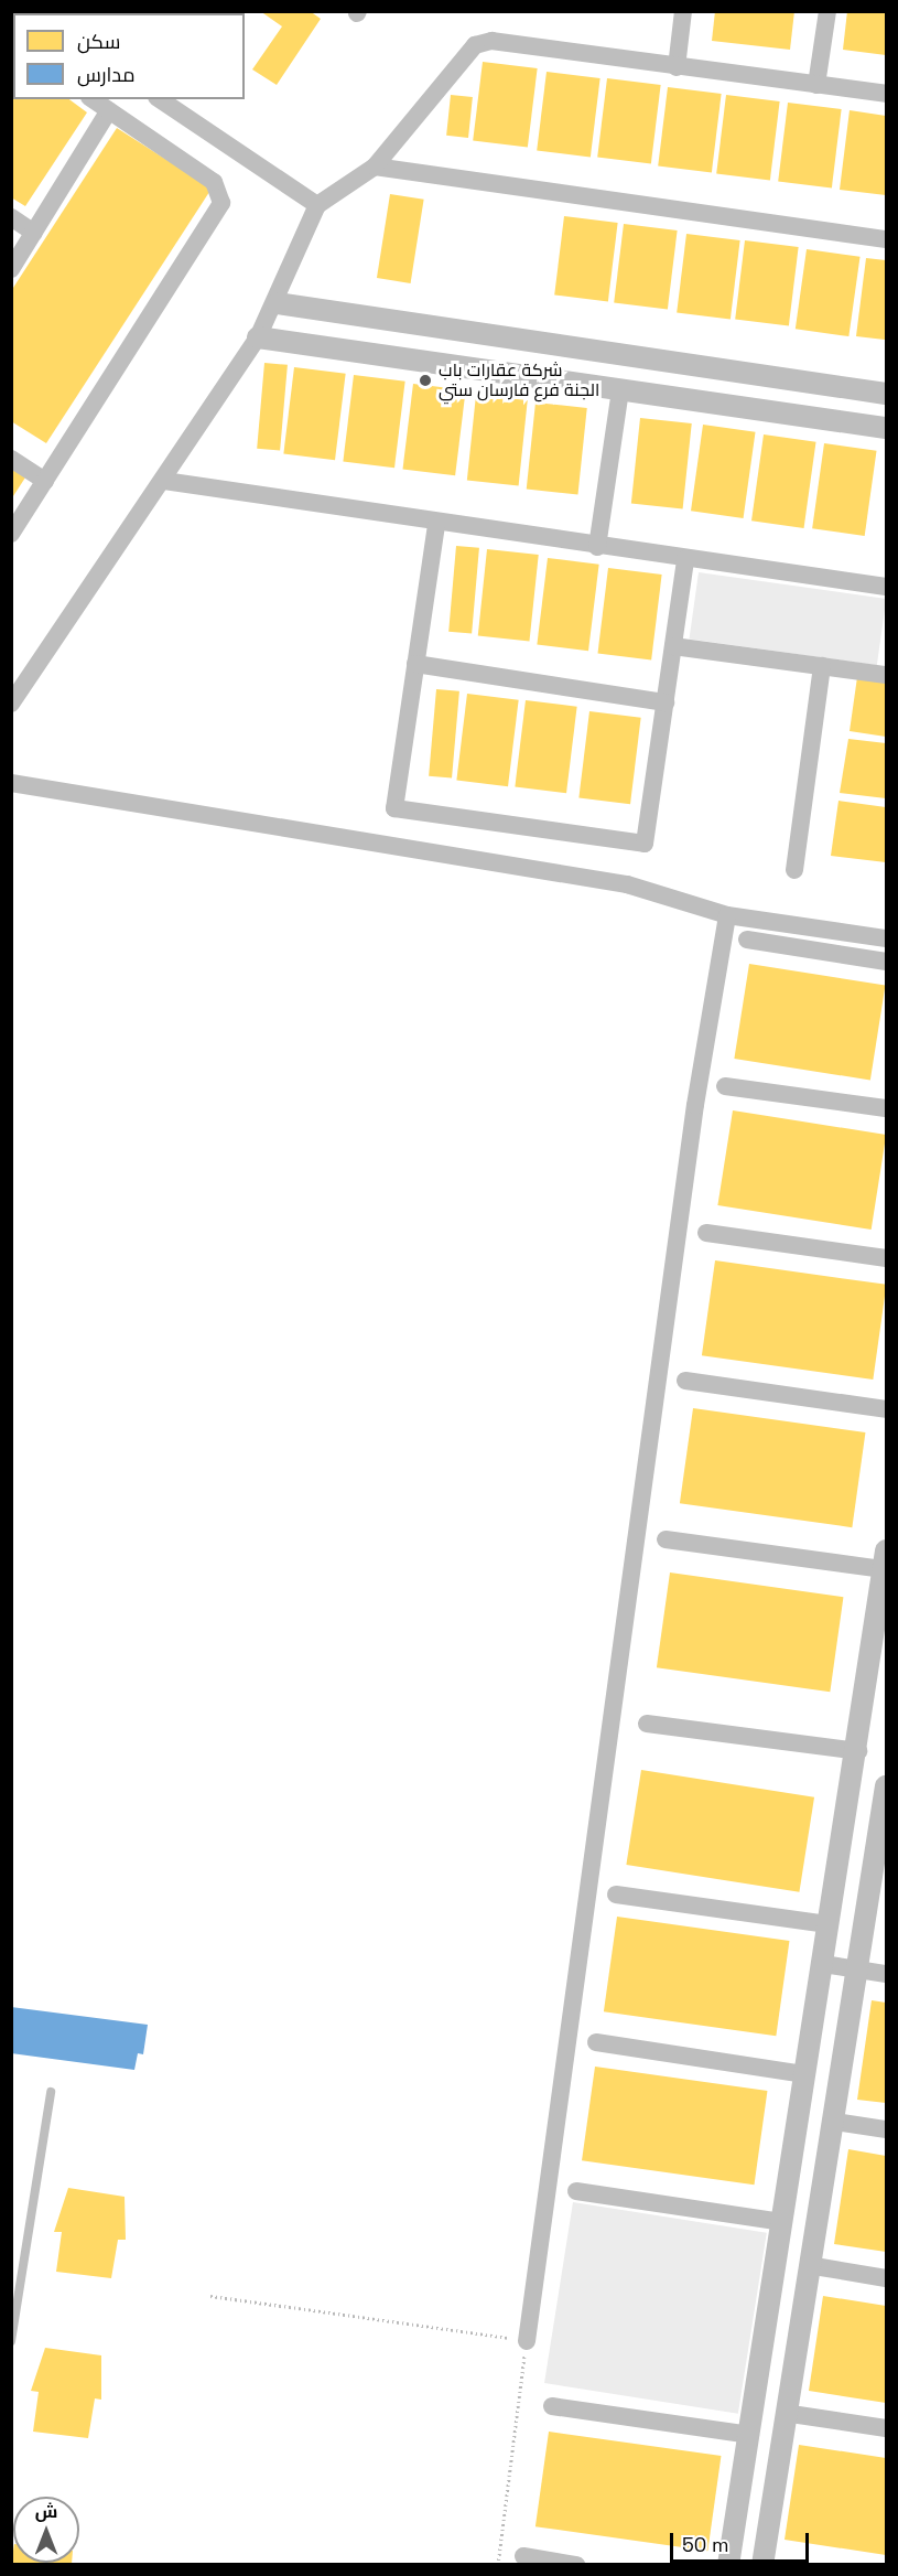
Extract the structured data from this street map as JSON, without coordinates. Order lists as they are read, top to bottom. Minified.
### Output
{"places":["شرکة عقارات باب الجنة فرع فارسان ستي"],"legend":["سكن","مدارس"],"scale_bar":"50 m","north":"top"}
